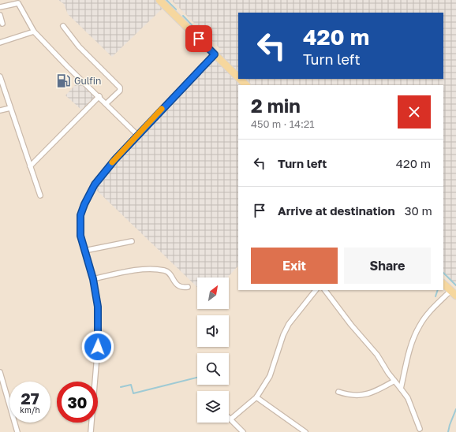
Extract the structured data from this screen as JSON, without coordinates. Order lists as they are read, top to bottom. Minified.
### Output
{"places":{"fuel station":["Gulfin"]},"north":"top right","page":{"turn":["420 m","Turn left"],"heading":["2 min","450 m · 14:21"],"list":[{"name":"Turn left","value":"420 m"},{"name":"Arrive at destination","value":"30 m"}],"buttons":["Exit","Share"],"speed":"27 km/h","limit":"30"}}
